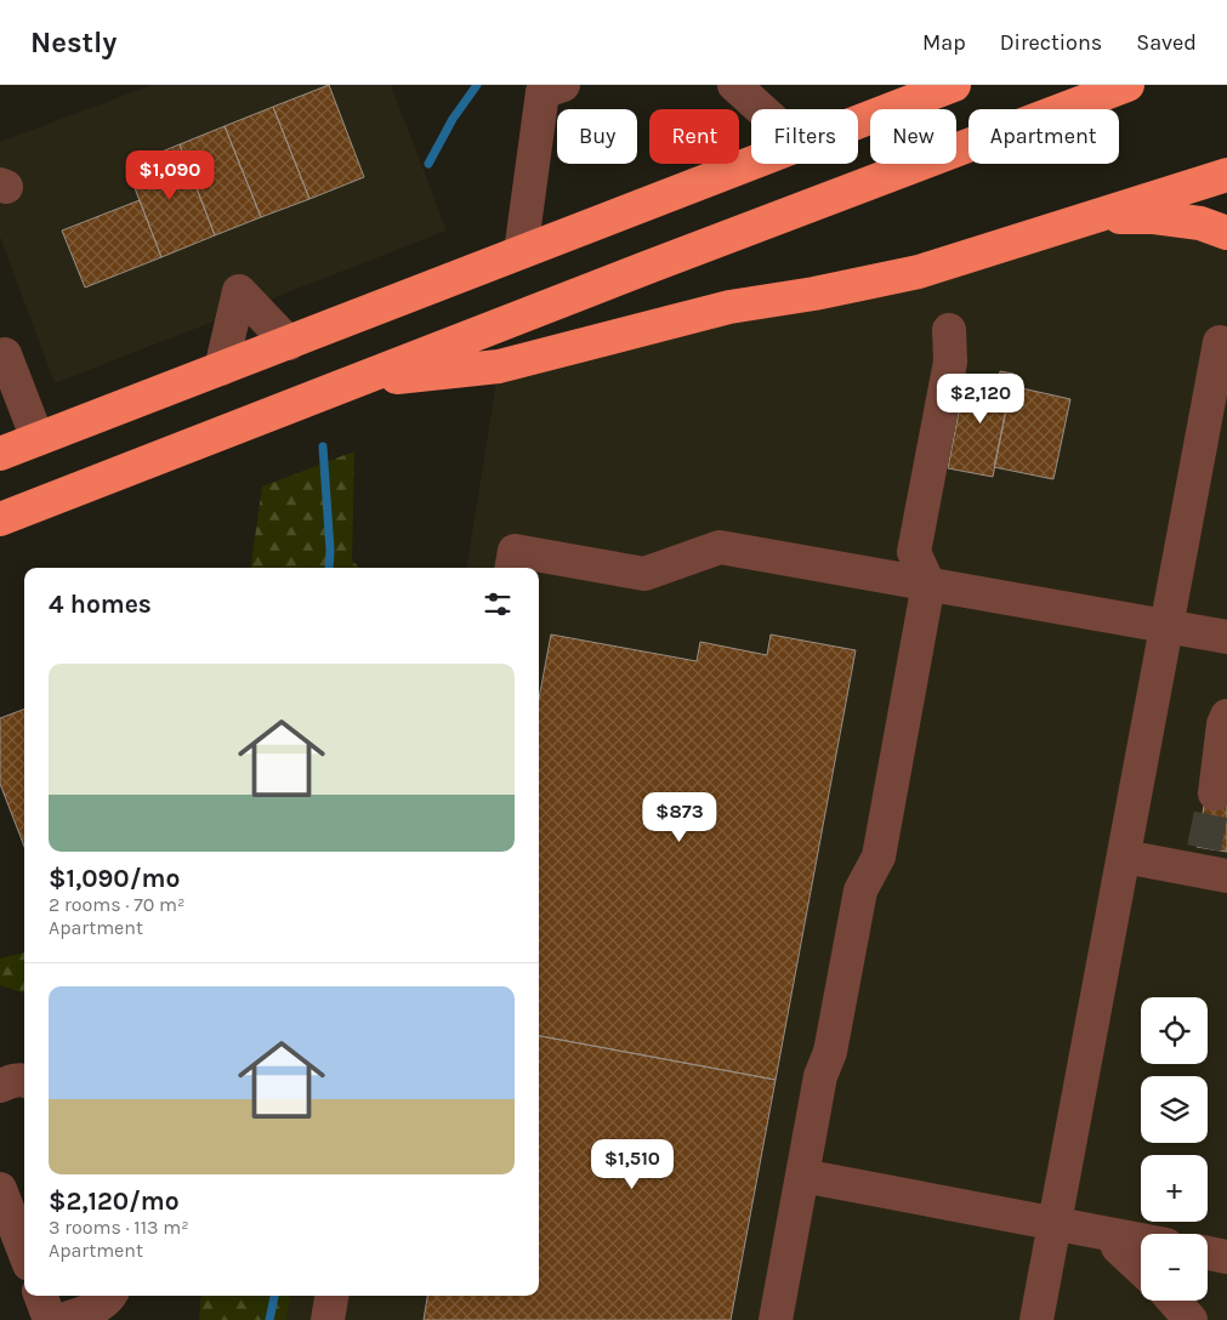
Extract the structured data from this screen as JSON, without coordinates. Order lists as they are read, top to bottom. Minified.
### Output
{"page":{"header":"Nestly","nav":["Map","Directions","Saved"],"chip":["Buy","Rent","Filters","New","Apartment"],"price":["$1,090","$2,120","$873","$1,510"],"heading":"4 homes","list":[{"name":"$1,090/mo","note":"2 rooms · 70 m² · Apartment"},{"name":"$2,120/mo","note":"3 rooms · 113 m² · Apartment"}],"map_buttons":["+","−"]}}
